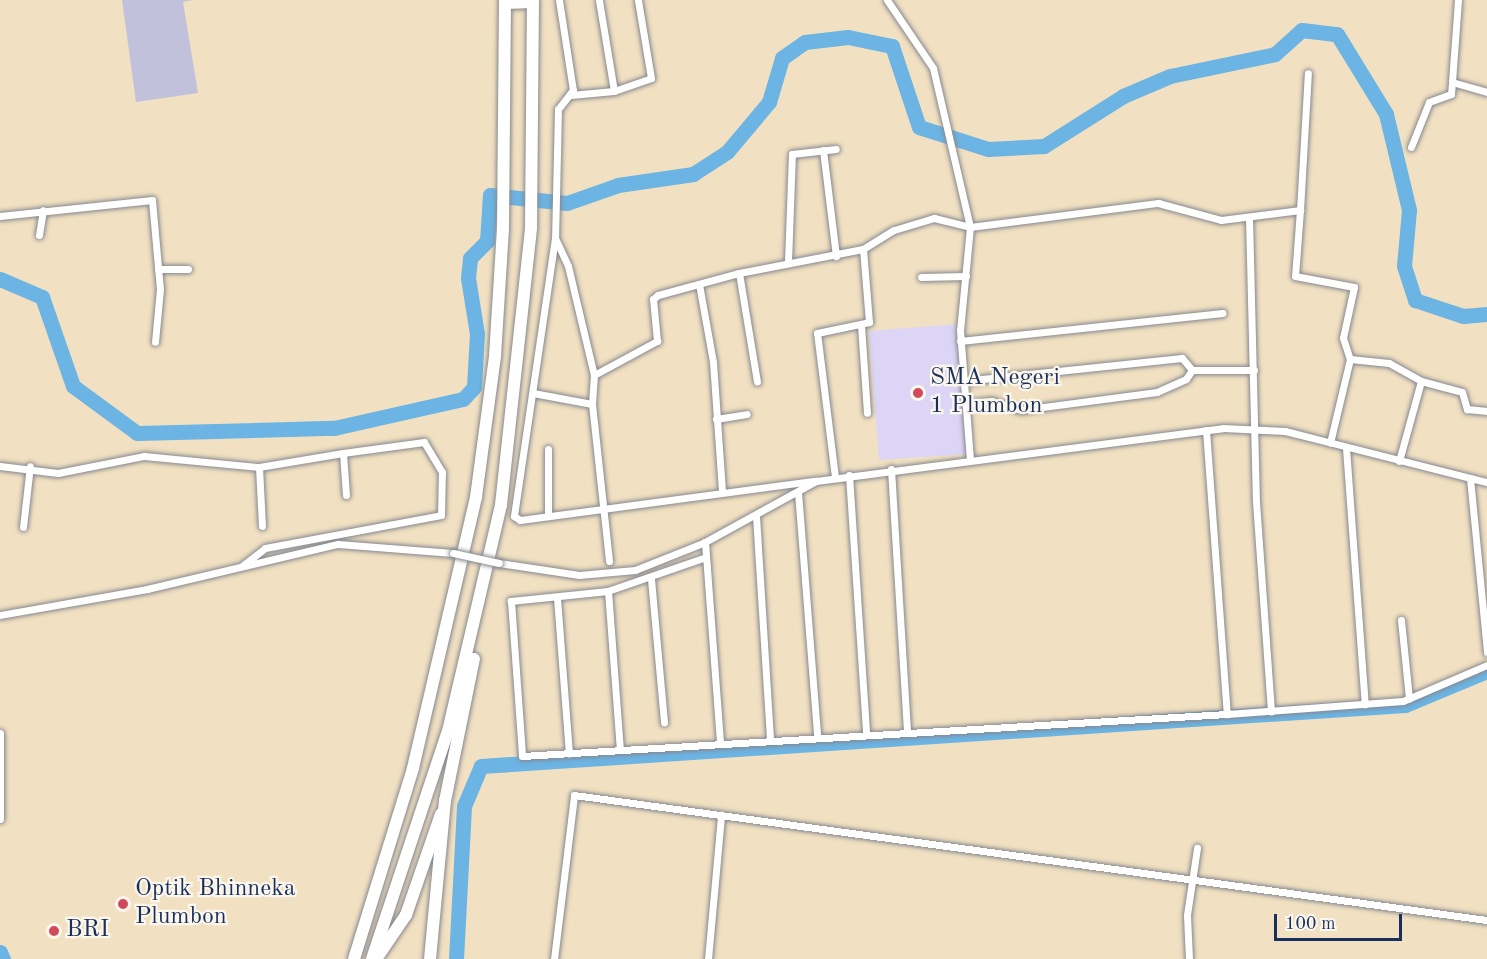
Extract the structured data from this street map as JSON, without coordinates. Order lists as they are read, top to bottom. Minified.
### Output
{"places":["SMA Negeri 1 Plumbon","Optik Bhinneka Plumbon","BRI"],"scale_bar":"100 m"}
